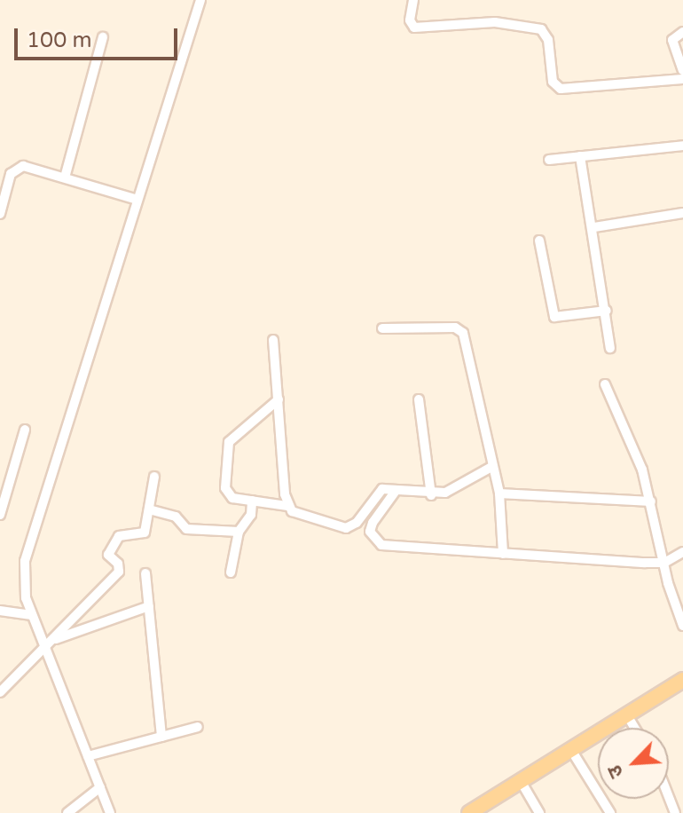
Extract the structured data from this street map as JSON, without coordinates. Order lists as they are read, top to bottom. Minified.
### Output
{"scale_bar":"100 m","north":"bottom left"}
